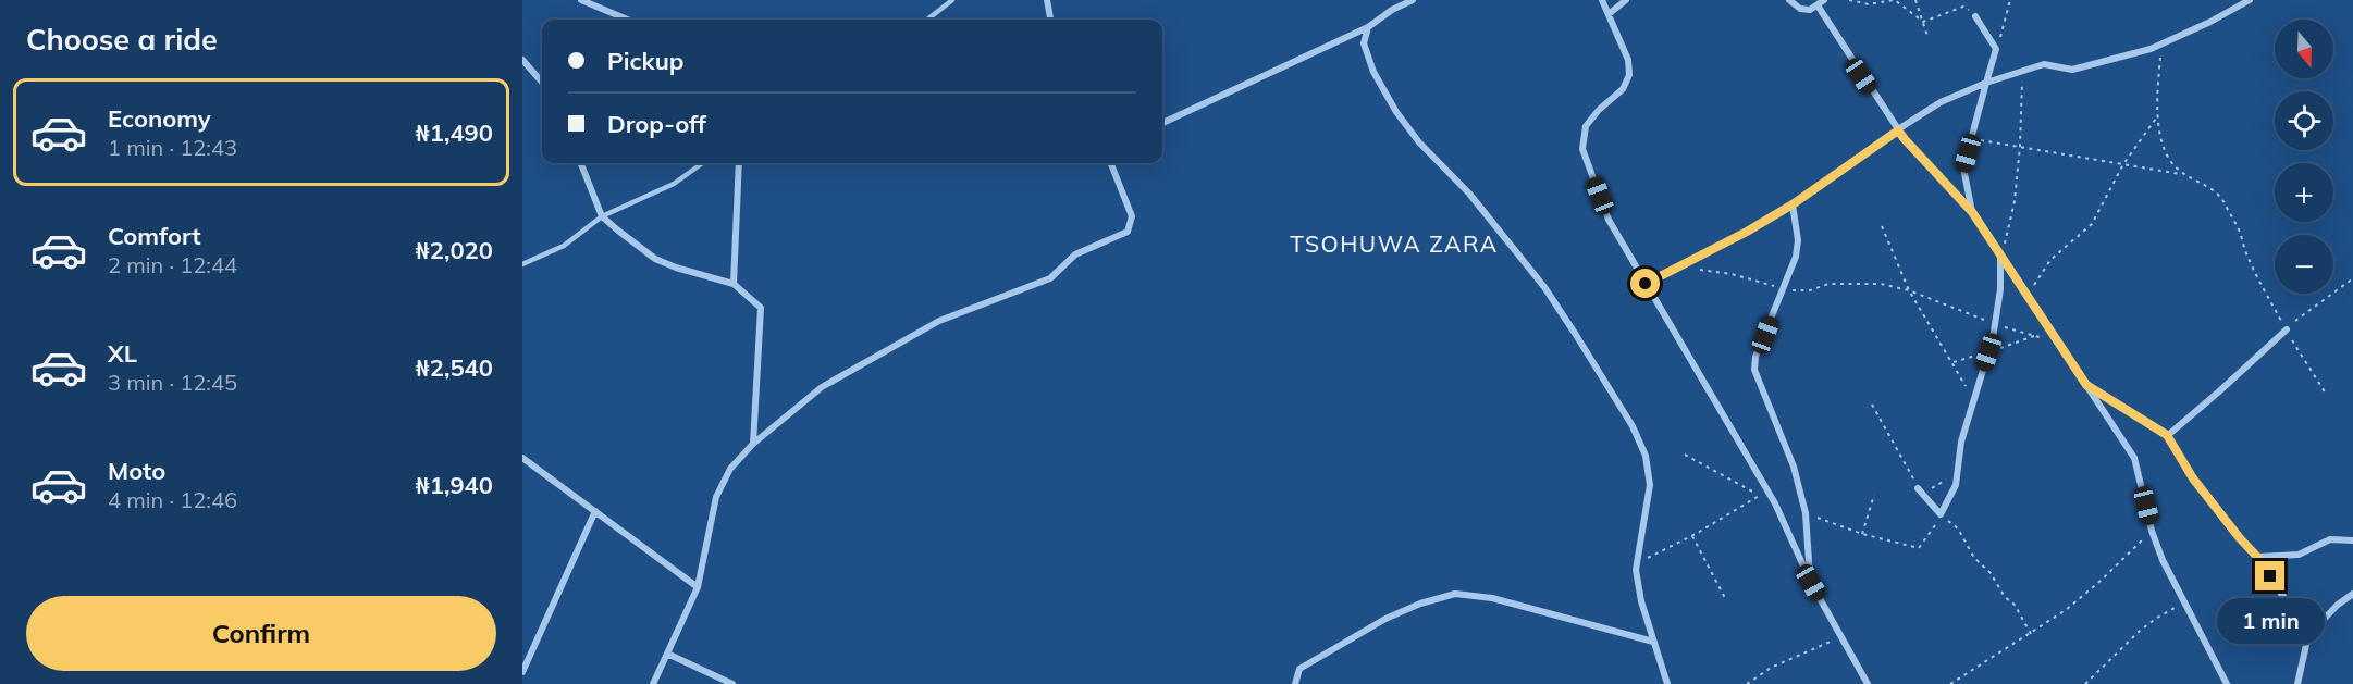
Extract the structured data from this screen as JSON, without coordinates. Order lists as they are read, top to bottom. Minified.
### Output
{"districts":["TSOHUWA ZARA"],"north":"bottom","page":{"heading":"Choose a ride","map_buttons":["+","−"],"banner":["Pickup","Drop-off"],"list":[{"name":"Economy","note":"1 min · 12:43","value":"₦1,490"},{"name":"Comfort","note":"2 min · 12:44","value":"₦2,020"},{"name":"XL","note":"3 min · 12:45","value":"₦2,540"},{"name":"Moto","note":"4 min · 12:46","value":"₦1,940"}],"buttons":"Confirm","bubble":"1 min"}}
